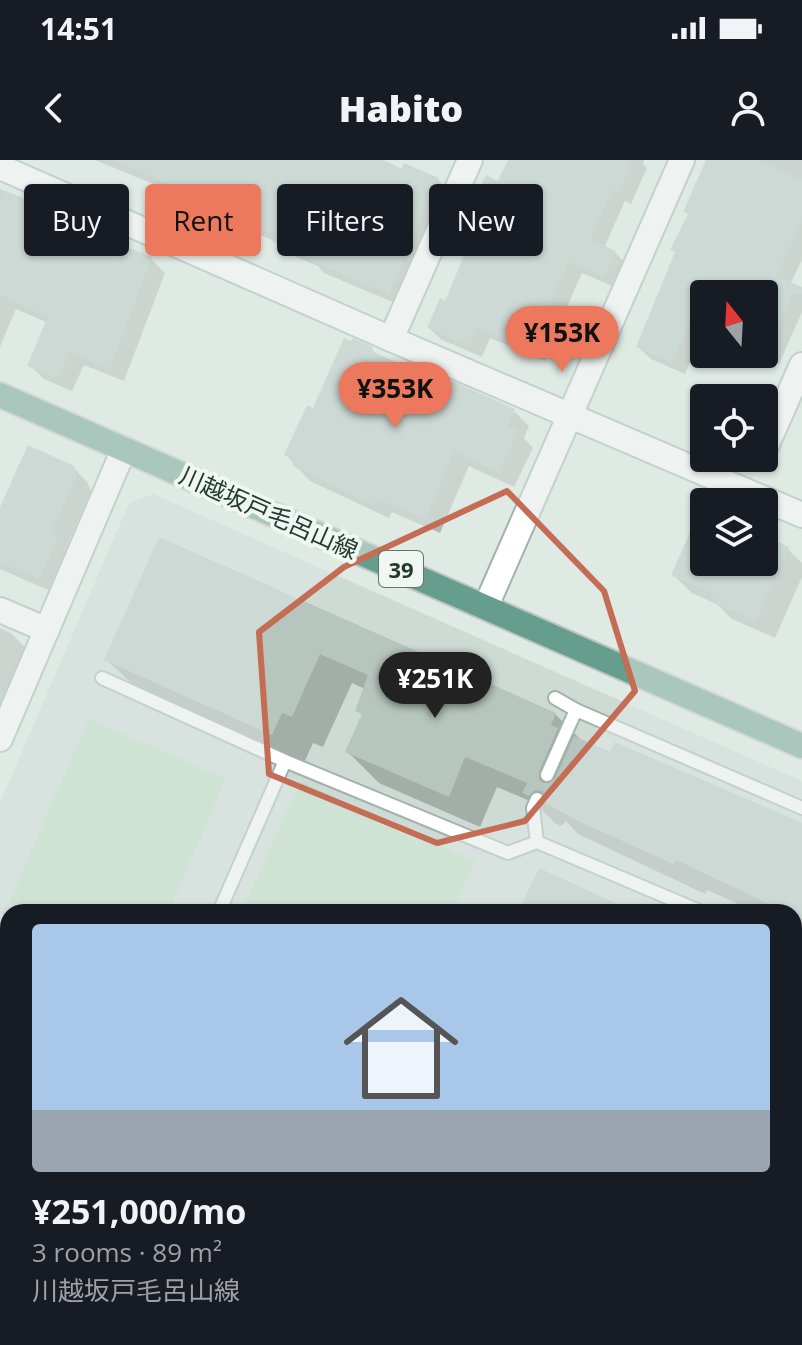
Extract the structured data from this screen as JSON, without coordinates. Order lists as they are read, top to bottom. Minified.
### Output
{"streets":{"main road":["川越坂戸毛呂山線","39"]},"north":"top","page":{"status":"14:51","header":"Habito","chip":["Buy","Rent","Filters","New"],"price":["¥153K","¥353K","¥251K"],"list":[{"name":"¥251,000/mo","note":"3 rooms · 89 m² · 川越坂戸毛呂山線"}]}}
